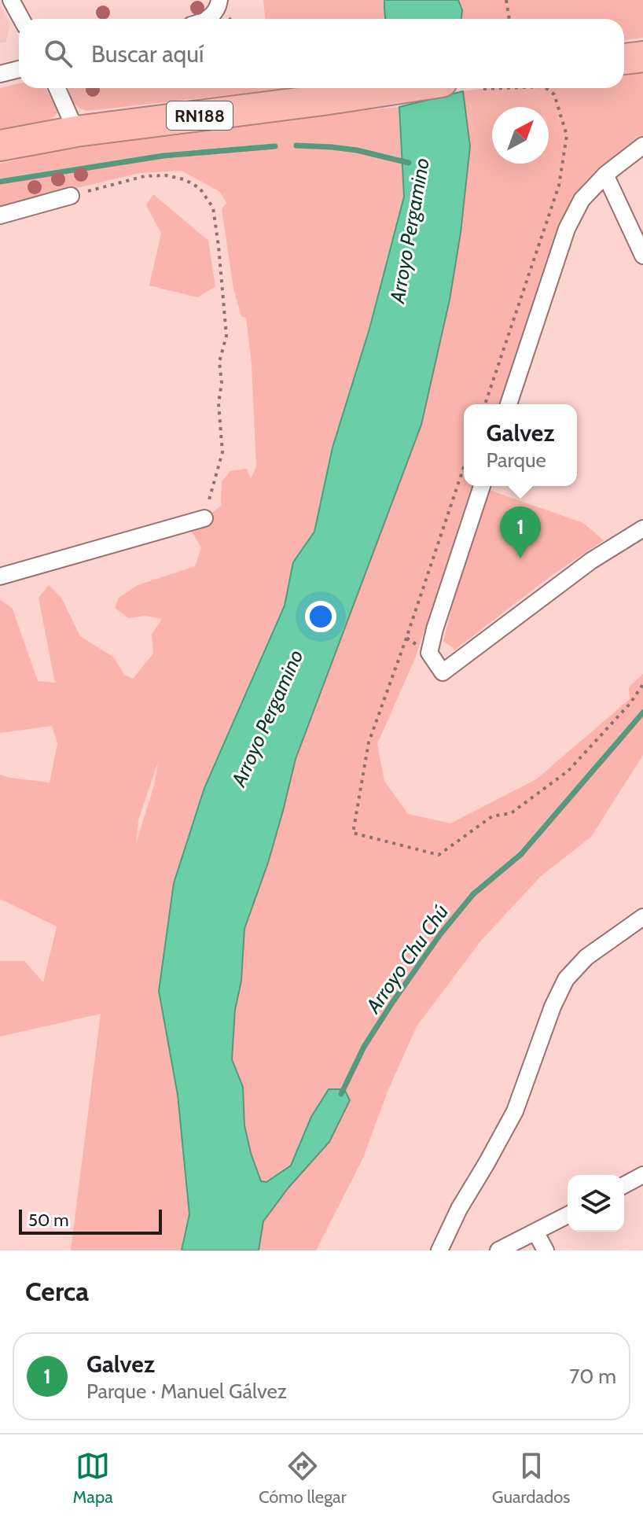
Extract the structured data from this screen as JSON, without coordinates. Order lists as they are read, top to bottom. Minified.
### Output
{"streets":{"highway":["RN188"]},"water":["Arroyo Pergamino","Arroyo Chu Chú"],"scale_bar":"50 m","north":"top right","page":{"search":"Buscar aquí","popup":["Galvez","Parque"],"pins":"1","scale":"50 m","heading":"Cerca","list":[{"mark":"1","name":"Galvez","note":"Parque · Manuel Gálvez","value":"70 m"}],"nav":["Mapa","Cómo llegar","Guardados"]}}
